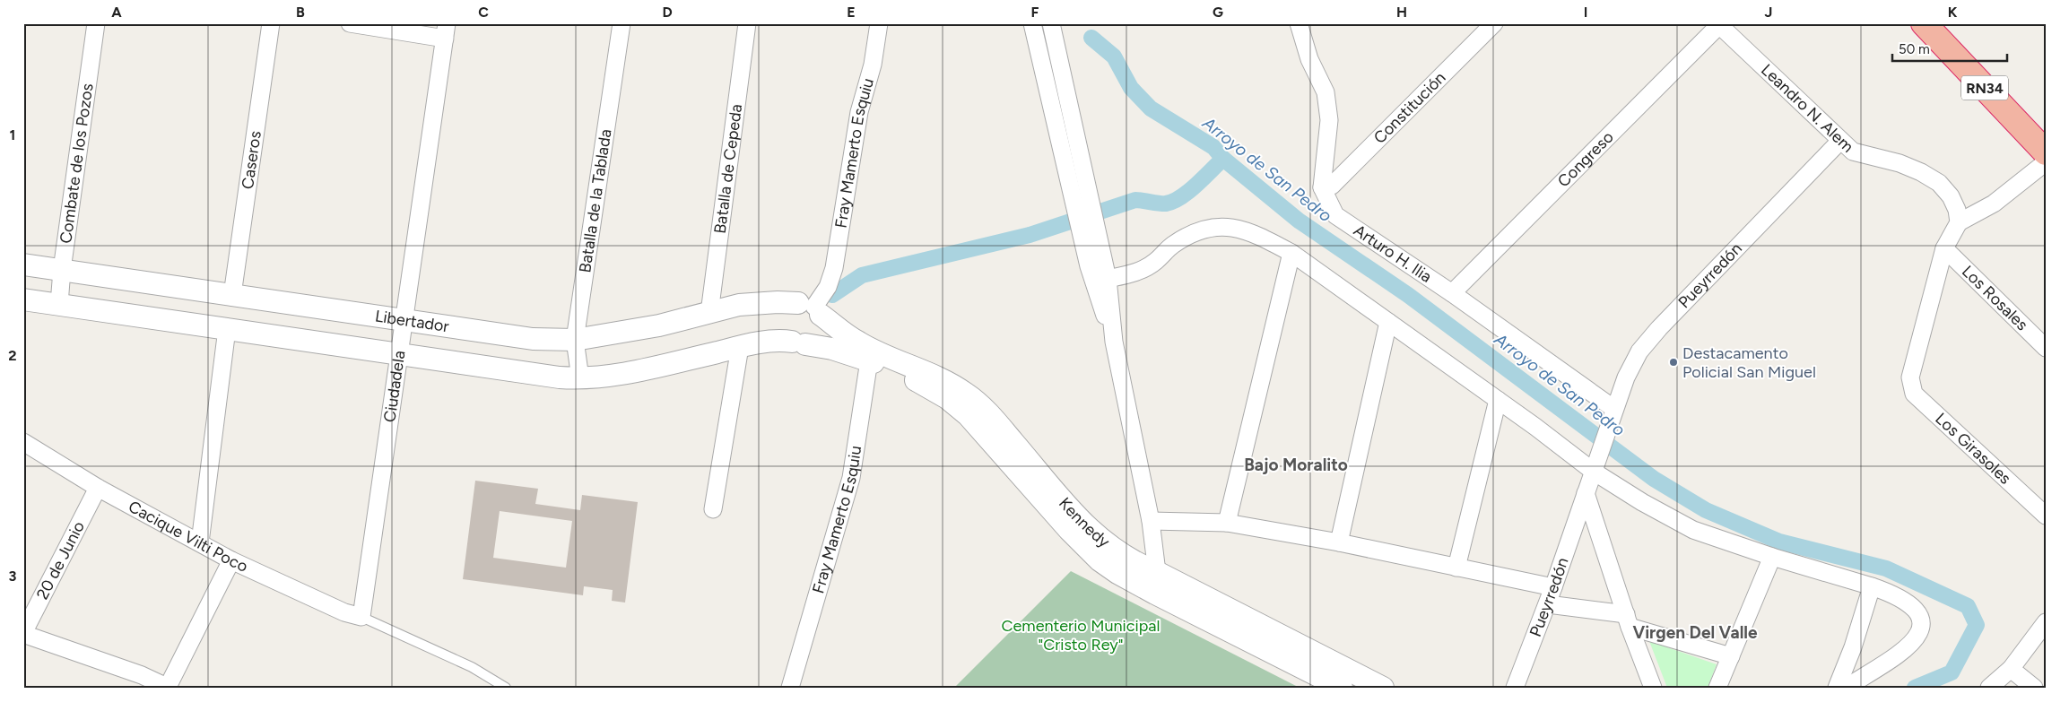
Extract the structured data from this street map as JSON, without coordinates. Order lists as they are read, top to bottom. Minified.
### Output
{"streets":{"highway":["RN34"],"street":["Leandro N. Alem","Constitución","Fray Mamerto Esquiu","Caseros","Congreso","Combate de los Pozos","Batalla de Cepeda","Batalla de la Tablada","Arturo H. Ilia","Pueyrredón","Los Rosales","Libertador","Ciudadela","Los Girasoles","Kennedy","Cacique Vilti Poco","20 de Junio"]},"crossings":[["Leandro N. Alem","Congreso"],["Leandro N. Alem","Pueyrredón"],["Constitución","Arturo H. Ilia"],["Fray Mamerto Esquiu","Libertador"],["Fray Mamerto Esquiu","Kennedy"],["Caseros","Libertador"],["Congreso","Arturo H. Ilia"],["Combate de los Pozos","Libertador"],["Batalla de Cepeda","Libertador"],["Batalla de la Tablada","Libertador"],["Arturo H. Ilia","Pueyrredón"],["Los Rosales","Los Girasoles"],["Libertador","Ciudadela"],["Libertador","Kennedy"],["Ciudadela","Cacique Vilti Poco"],["Cacique Vilti Poco","20 de Junio"]],"districts":["Bajo Moralito","Virgen Del Valle"],"water":["Arroyo de San Pedro"],"parks":["Cementerio Municipal \"Cristo Rey\""],"places":["Destacamento Policial San Miguel"],"scale_bar":"50 m","grid":{"columns":["A","B","C","D","E","F","G","H","I","J","K"],"rows":["1","2","3"]}}
